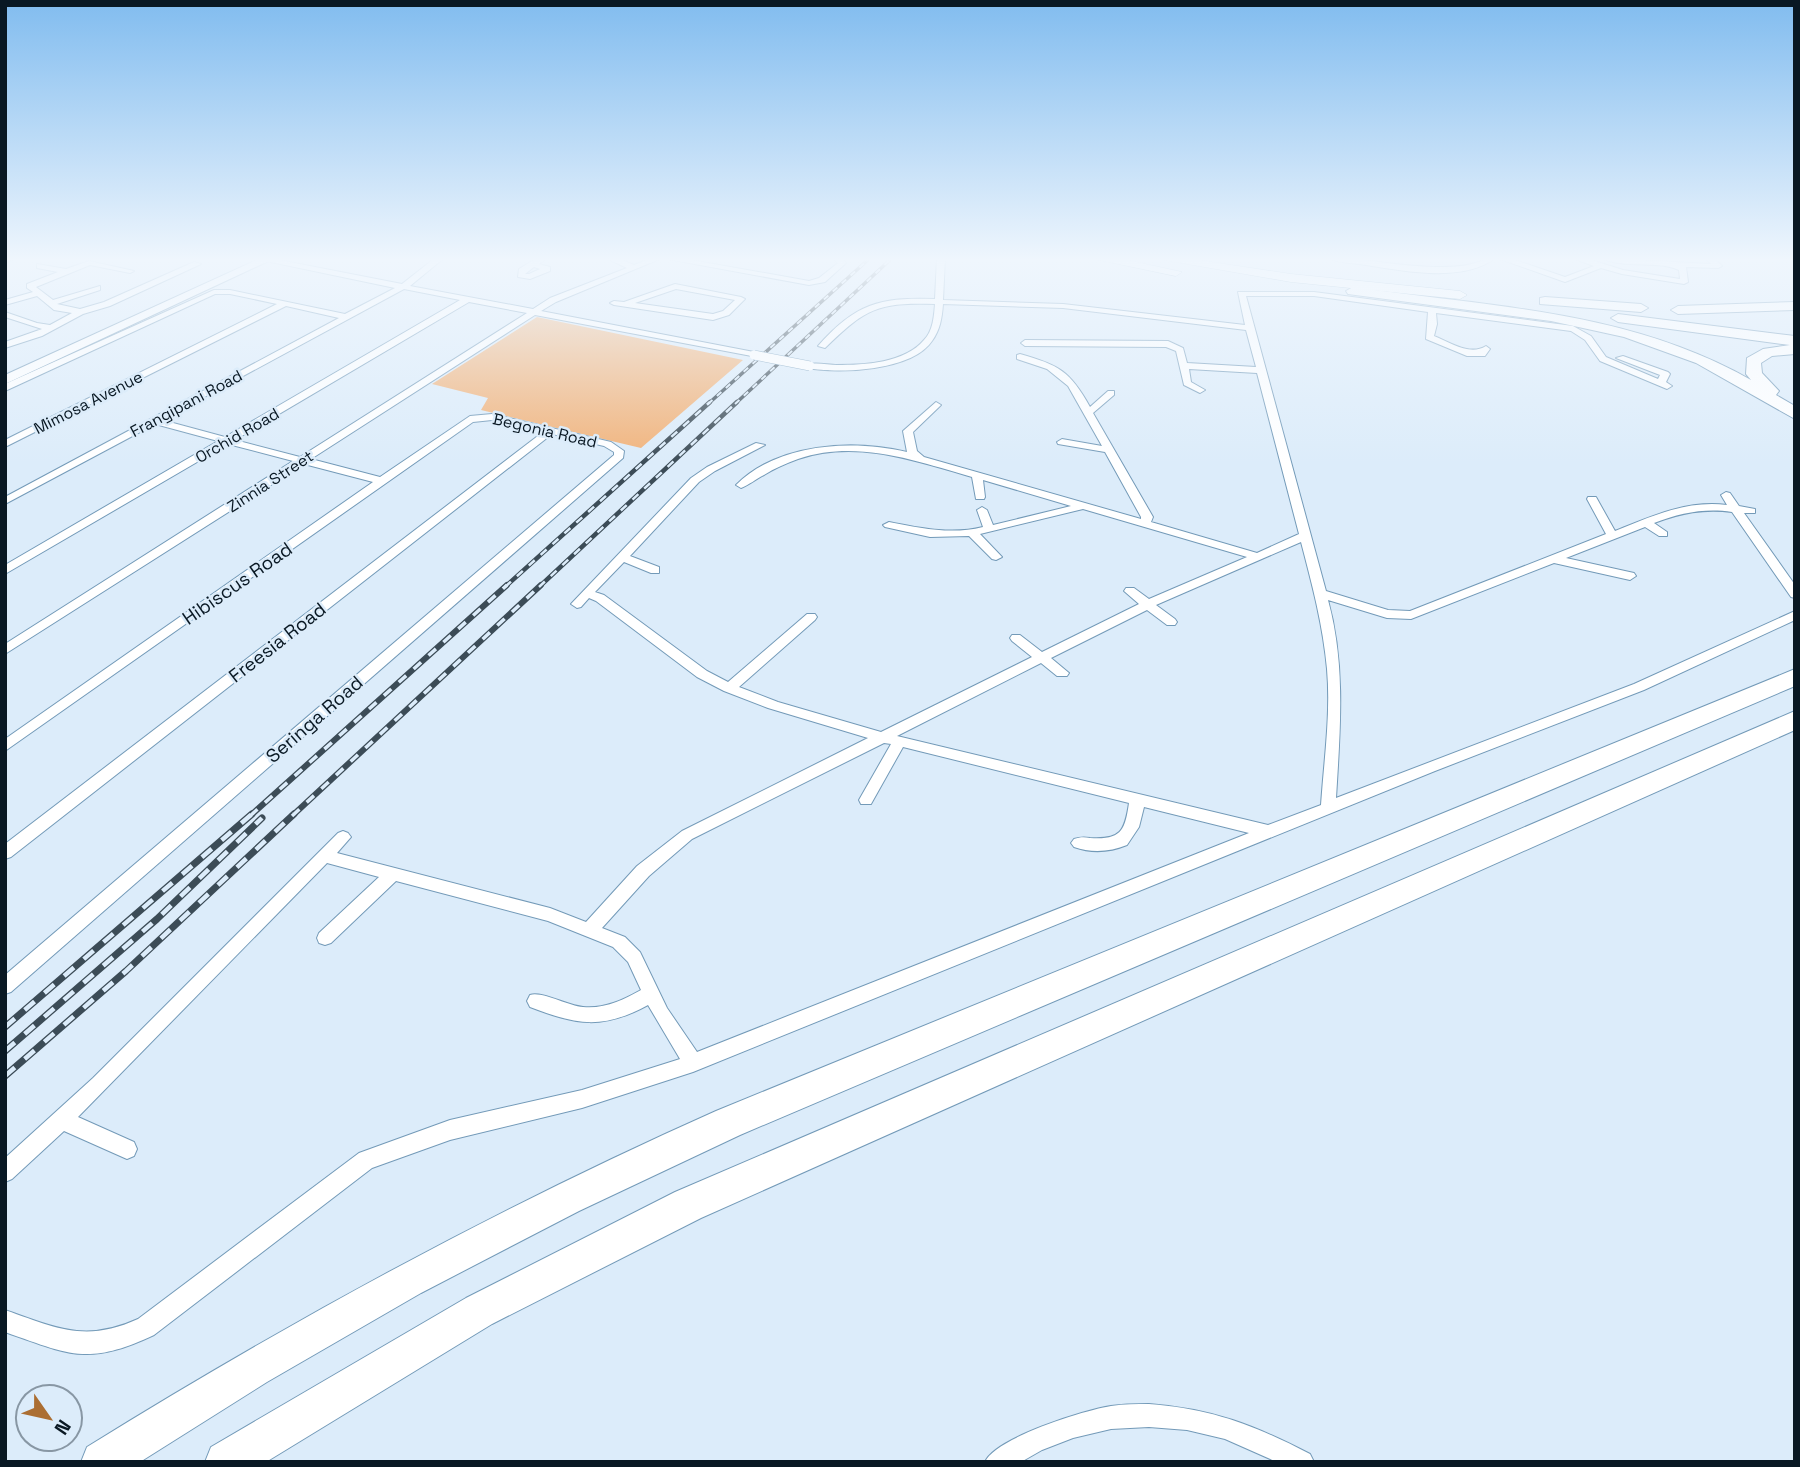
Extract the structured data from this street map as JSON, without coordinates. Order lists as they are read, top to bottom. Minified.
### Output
{"streets":{"street":["Mimosa Avenue","Frangipani Road","Begonia Road","Orchid Road","Zinnia Street","Hibiscus Road","Freesia Road","Seringa Road"]},"crossings":[["Begonia Road","Hibiscus Road"],["Begonia Road","Freesia Road"],["Begonia Road","Seringa Road"]],"north":"bottom right"}
